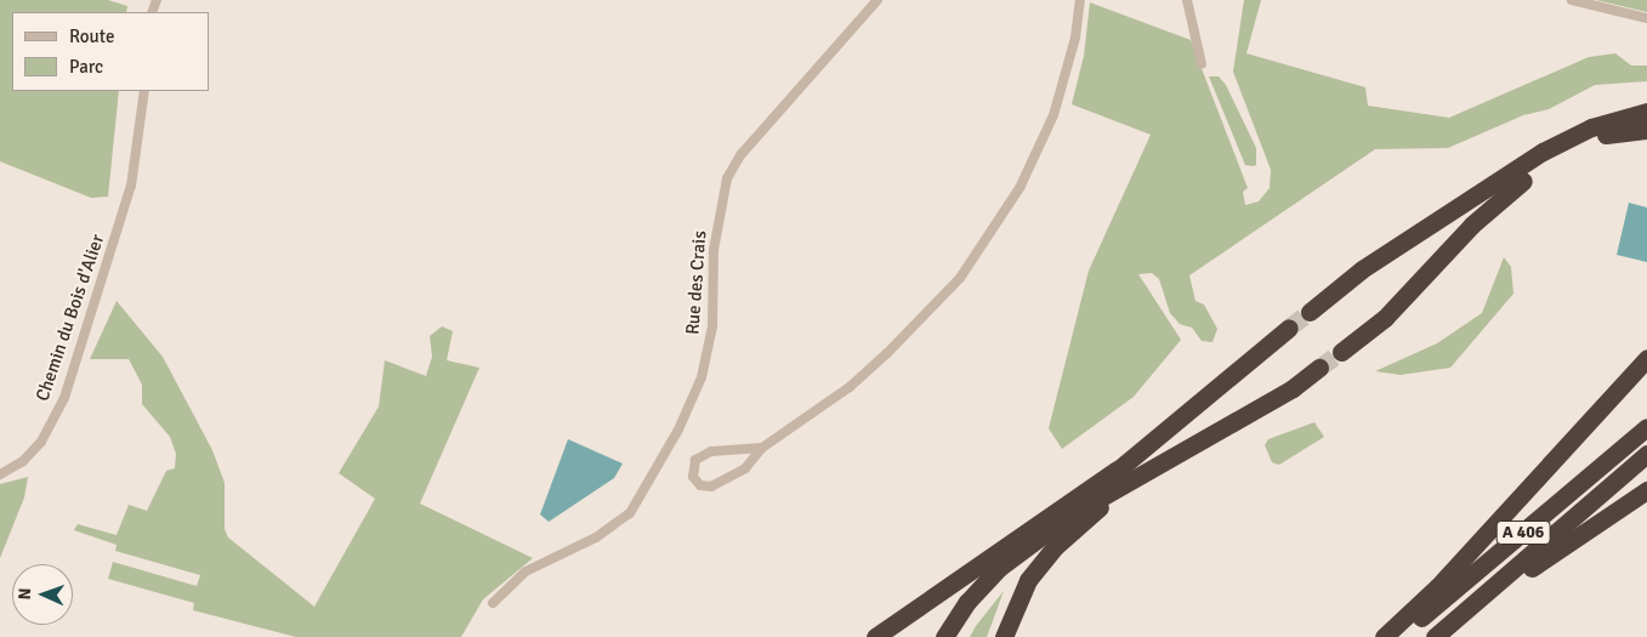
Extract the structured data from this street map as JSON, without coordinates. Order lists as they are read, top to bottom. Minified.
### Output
{"streets":{"highway":["A 406"],"street":["Rue des Crais","Chemin du Bois d'Alier"]},"legend":["Route","Parc"],"north":"left"}
